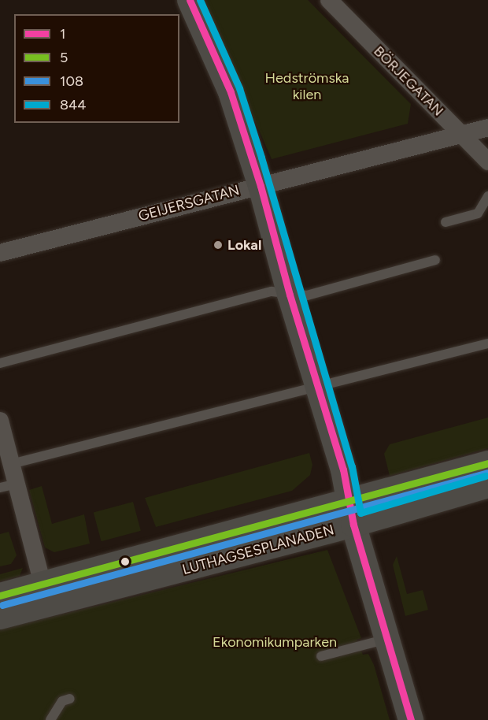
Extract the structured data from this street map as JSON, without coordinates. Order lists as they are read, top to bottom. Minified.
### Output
{"streets":{"main road":["LUTHAGSESPLANADEN"],"street":["BÖRJEGATAN","GEIJERSGATAN"]},"crossings":[["BÖRJEGATAN","GEIJERSGATAN"]],"parks":["Hedströmska kilen","Ekonomikumparken"],"places":["Lokal"],"lines":["transit line 1","transit line 844","transit line 5","transit line 108"],"legend":["1","5","108","844"]}
